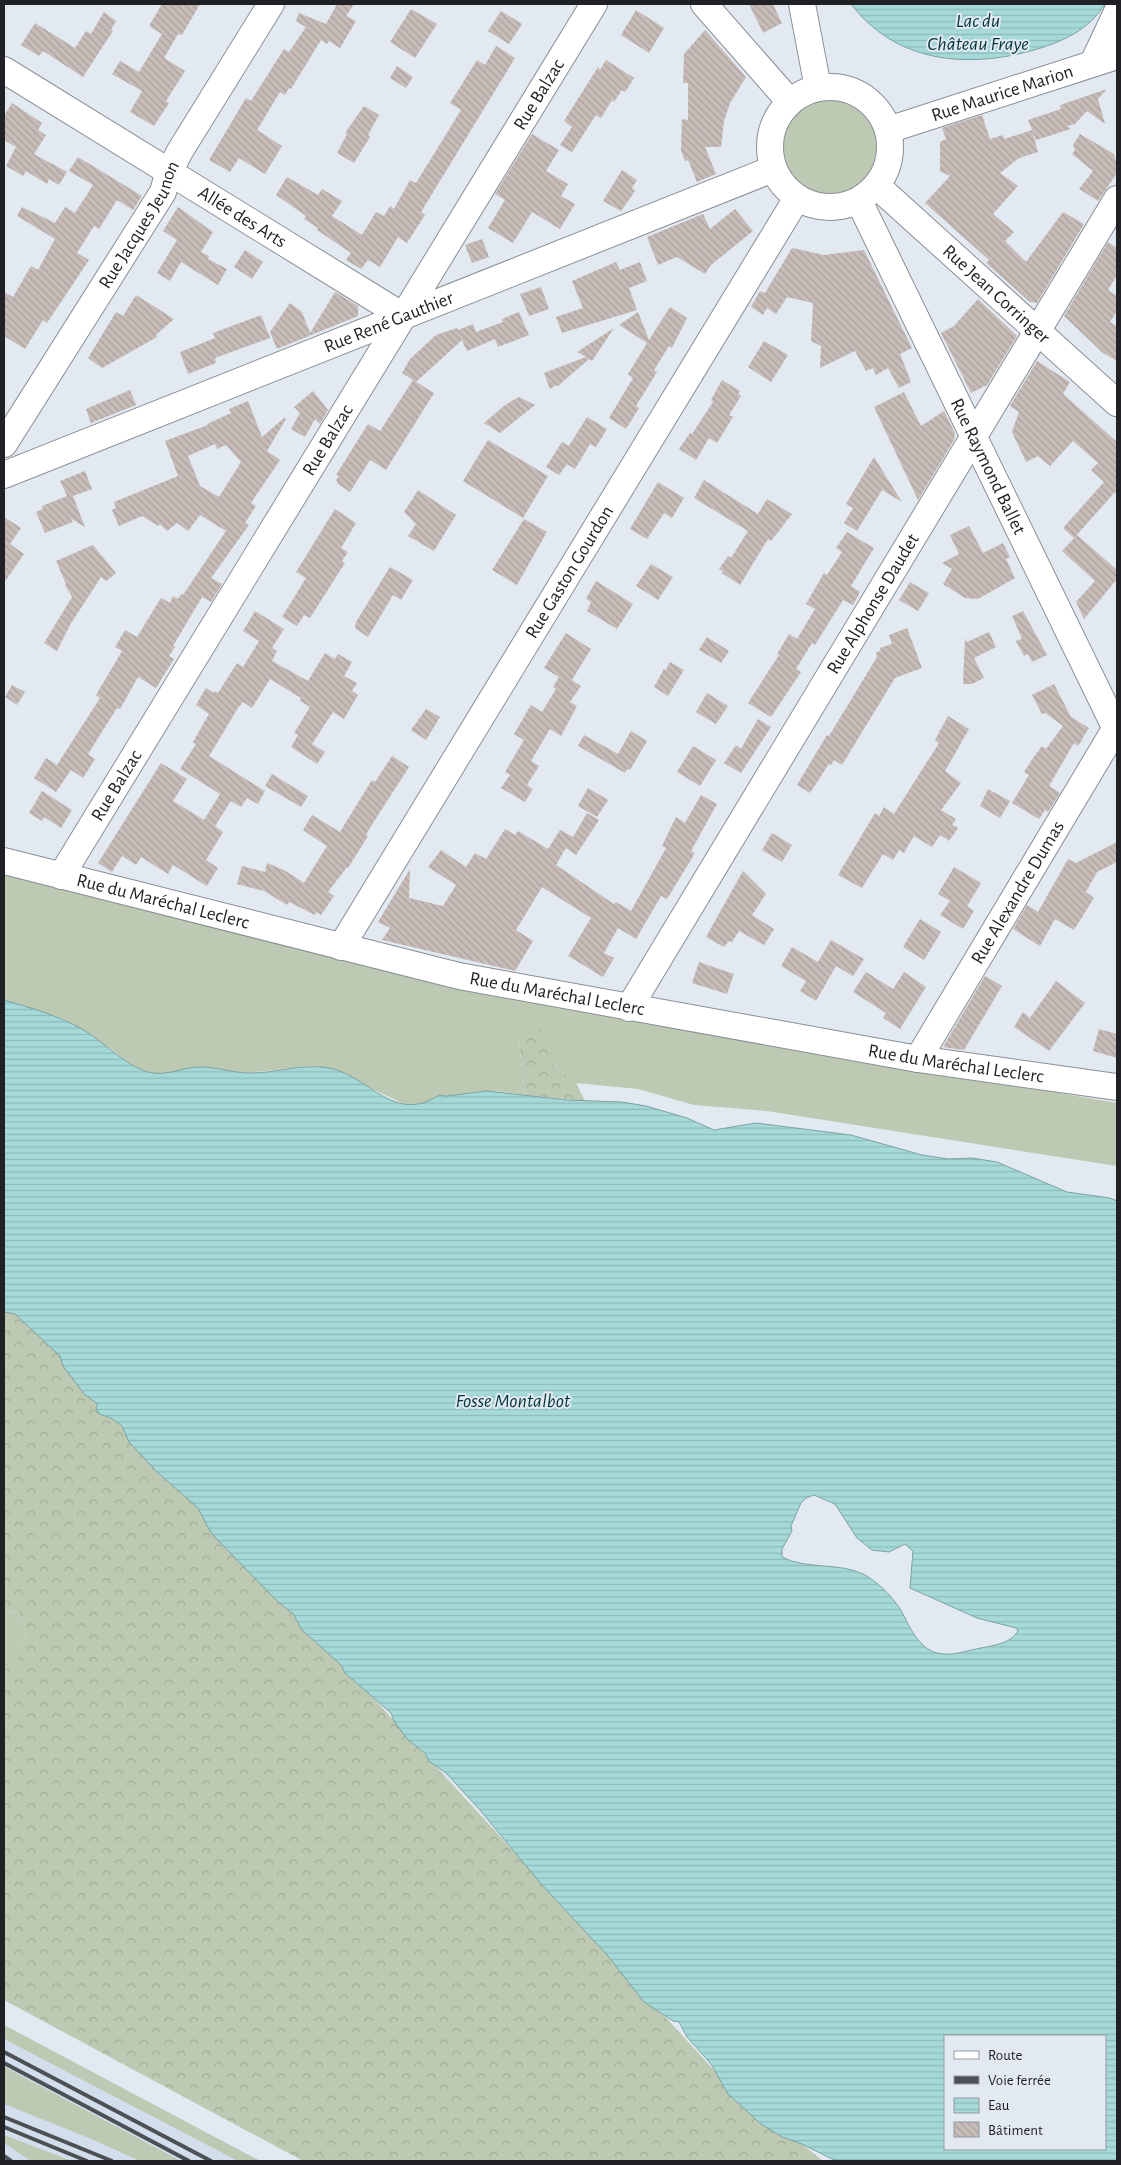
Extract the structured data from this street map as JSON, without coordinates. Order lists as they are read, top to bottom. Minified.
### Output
{"streets":{"street":["Rue Maurice Marion","Rue Balzac","Allée des Arts","Rue Jacques Jeunon","Rue Jean Corringer","Rue René Gauthier","Rue Raymond Ballet","Rue Gaston Gourdon","Rue Alphonse Daudet","Rue Alexandre Dumas","Rue du Maréchal Leclerc"]},"crossings":[["Rue Maurice Marion","Rue Jean Corringer"],["Rue Maurice Marion","Rue René Gauthier"],["Rue Maurice Marion","Rue Raymond Ballet"],["Rue Maurice Marion","Rue Gaston Gourdon"],["Rue Balzac","Allée des Arts"],["Rue Balzac","Rue René Gauthier"],["Rue Balzac","Rue du Maréchal Leclerc"],["Allée des Arts","Rue Jacques Jeunon"],["Allée des Arts","Rue René Gauthier"],["Rue Jean Corringer","Rue René Gauthier"],["Rue Jean Corringer","Rue Raymond Ballet"],["Rue Jean Corringer","Rue Gaston Gourdon"],["Rue Jean Corringer","Rue Alphonse Daudet"],["Rue René Gauthier","Rue Raymond Ballet"],["Rue René Gauthier","Rue Gaston Gourdon"],["Rue Raymond Ballet","Rue Gaston Gourdon"],["Rue Raymond Ballet","Rue Alphonse Daudet"],["Rue Raymond Ballet","Rue Alexandre Dumas"],["Rue Gaston Gourdon","Rue du Maréchal Leclerc"],["Rue Alphonse Daudet","Rue du Maréchal Leclerc"],["Rue Alexandre Dumas","Rue du Maréchal Leclerc"]],"water":["Lac du Château Fraye","Fosse Montalbot"],"legend":["Route","Voie ferrée","Eau","Bâtiment"]}
